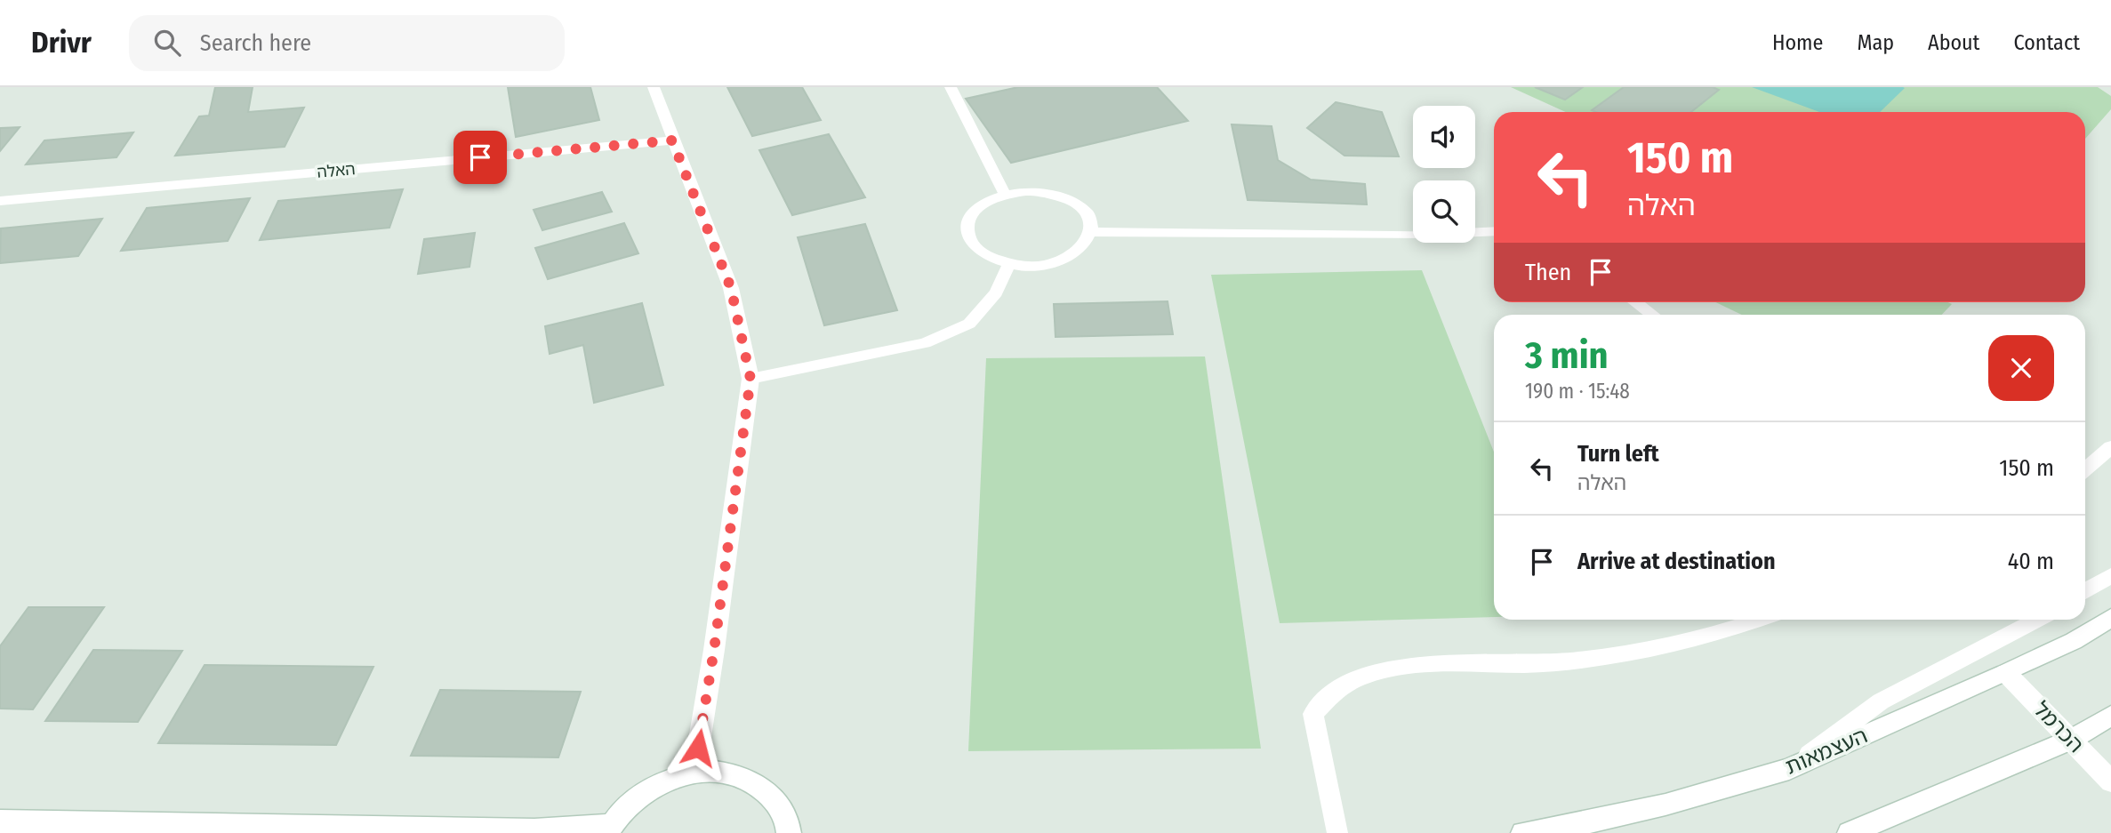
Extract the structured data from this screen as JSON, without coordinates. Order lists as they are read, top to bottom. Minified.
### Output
{"streets":{"street":["האלה","הכרמל","העצמאות"]},"crossings":[["הכרמל","העצמאות"]],"page":{"header":"Drivr","search":"Search here","nav":["Home","Map","About","Contact"],"turn":["150 m","האלה"],"then":"Then","heading":["3 min","190 m · 15:48"],"list":[{"name":"Turn left","note":"האלה","value":"150 m"},{"name":"Arrive at destination","value":"40 m"}]}}
